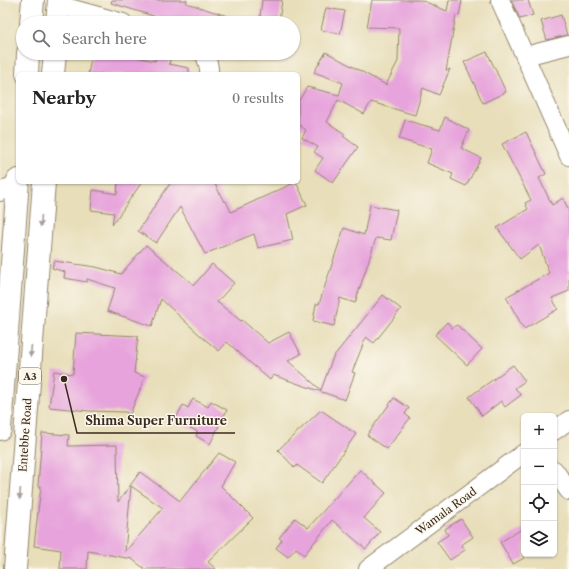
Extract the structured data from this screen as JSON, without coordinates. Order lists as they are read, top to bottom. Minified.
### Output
{"streets":{"main road":["A3","Entebbe Road"],"street":["Wamala Road"]},"places":["Shima Super Furniture"],"page":{"search":"Search here","heading":["Nearby","0 results"],"map_buttons":["+","−"]}}
